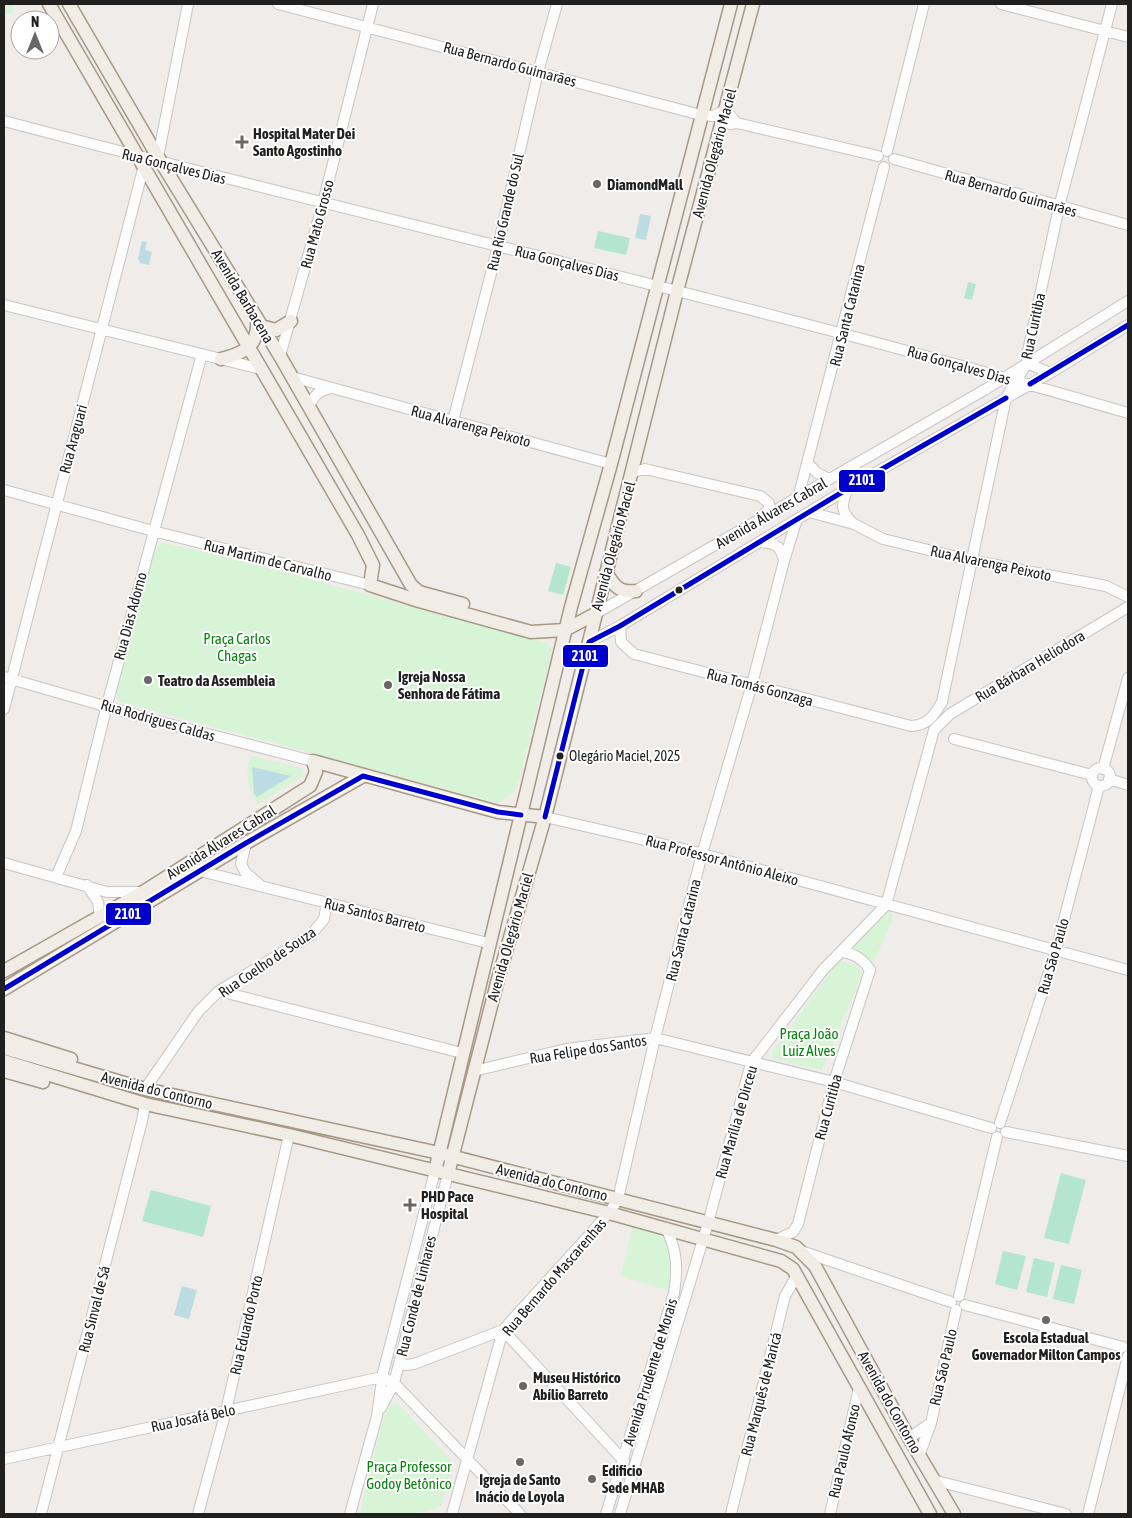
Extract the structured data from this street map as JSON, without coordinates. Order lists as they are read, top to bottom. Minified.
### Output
{"streets":{"main road":["Avenida Olegário Maciel","Avenida Barbacena","Avenida Álvares Cabral","Rua Martim de Carvalho","Rua Professor Antônio Aleixo","Avenida do Contorno"],"street":["Rua Bernardo Guimarães","Rua Gonçalves Dias","Rua Rio Grande do Sul","Rua Mato Grosso","Rua Santa Catarina","Rua Curitiba","Rua Alvarenga Peixoto","Rua Araguari","Rua Dias Adorno","Rua Bárbara Heliodora","Rua Tomás Gonzaga","Rua Rodrigues Caldas","Rua Santos Barreto","Rua São Paulo","Rua Coelho de Souza","Rua Felipe dos Santos","Rua Marília de Dirceu","Rua Bernardo Mascarenhas","Rua Conde de Linhares","Rua Sinval de Sá","Rua Eduardo Porto","Avenida Prudente de Morais","Rua Marquês de Maricá","Rua Josafá Belo","Rua Paulo Afonso"]},"crossings":[["Rua Bernardo Guimarães","Avenida Olegário Maciel"],["Rua Bernardo Guimarães","Rua Rio Grande do Sul"],["Rua Bernardo Guimarães","Rua Mato Grosso"],["Rua Bernardo Guimarães","Rua Santa Catarina"],["Rua Bernardo Guimarães","Rua Curitiba"],["Avenida Olegário Maciel","Rua Gonçalves Dias"],["Avenida Olegário Maciel","Rua Alvarenga Peixoto"],["Avenida Olegário Maciel","Avenida Álvares Cabral"],["Avenida Olegário Maciel","Rua Martim de Carvalho"],["Avenida Olegário Maciel","Rua Professor Antônio Aleixo"],["Avenida Olegário Maciel","Rua Santos Barreto"],["Avenida Olegário Maciel","Rua Felipe dos Santos"],["Avenida Olegário Maciel","Avenida do Contorno"],["Avenida Olegário Maciel","Rua Conde de Linhares"],["Rua Gonçalves Dias","Rua Rio Grande do Sul"],["Rua Gonçalves Dias","Rua Mato Grosso"],["Rua Gonçalves Dias","Avenida Barbacena"],["Rua Gonçalves Dias","Rua Santa Catarina"],["Rua Gonçalves Dias","Rua Curitiba"],["Rua Gonçalves Dias","Avenida Álvares Cabral"],["Rua Rio Grande do Sul","Rua Alvarenga Peixoto"],["Rua Mato Grosso","Avenida Barbacena"],["Avenida Barbacena","Rua Alvarenga Peixoto"],["Avenida Barbacena","Rua Araguari"],["Avenida Barbacena","Rua Martim de Carvalho"],["Rua Santa Catarina","Avenida Álvares Cabral"],["Rua Santa Catarina","Rua Tomás Gonzaga"],["Rua Santa Catarina","Rua Professor Antônio Aleixo"],["Rua Santa Catarina","Rua Felipe dos Santos"],["Rua Santa Catarina","Avenida do Contorno"],["Rua Santa Catarina","Rua Bernardo Mascarenhas"],["Rua Curitiba","Rua Alvarenga Peixoto"],["Rua Curitiba","Avenida Álvares Cabral"],["Rua Curitiba","Rua Tomás Gonzaga"],["Rua Curitiba","Rua Felipe dos Santos"],["Rua Curitiba","Avenida do Contorno"],["Rua Curitiba","Rua Marília de Dirceu"],["Rua Alvarenga Peixoto","Avenida Álvares Cabral"],["Rua Araguari","Rua Martim de Carvalho"],["Rua Araguari","Rua Rodrigues Caldas"],["Avenida Álvares Cabral","Rua Martim de Carvalho"],["Avenida Álvares Cabral","Rua Tomás Gonzaga"],["Avenida Álvares Cabral","Rua Rodrigues Caldas"],["Avenida Álvares Cabral","Rua Professor Antônio Aleixo"],["Avenida Álvares Cabral","Rua Santos Barreto"],["Rua Martim de Carvalho","Rua Dias Adorno"],["Rua Dias Adorno","Rua Rodrigues Caldas"],["Rua Bárbara Heliodora","Rua Professor Antônio Aleixo"],["Rua Bárbara Heliodora","Rua Marília de Dirceu"],["Rua Rodrigues Caldas","Rua Professor Antônio Aleixo"],["Rua Professor Antônio Aleixo","Rua São Paulo"],["Rua Professor Antônio Aleixo","Rua Marília de Dirceu"],["Rua Santos Barreto","Rua Coelho de Souza"],["Rua São Paulo","Rua Felipe dos Santos"],["Rua São Paulo","Avenida do Contorno"],["Rua Coelho de Souza","Avenida do Contorno"],["Rua Felipe dos Santos","Rua Marília de Dirceu"],["Avenida do Contorno","Rua Marília de Dirceu"],["Avenida do Contorno","Rua Bernardo Mascarenhas"],["Avenida do Contorno","Rua Conde de Linhares"],["Avenida do Contorno","Rua Sinval de Sá"],["Avenida do Contorno","Rua Eduardo Porto"],["Avenida do Contorno","Avenida Prudente de Morais"],["Avenida do Contorno","Rua Marquês de Maricá"],["Avenida do Contorno","Rua Paulo Afonso"],["Rua Marília de Dirceu","Avenida Prudente de Morais"],["Rua Conde de Linhares","Rua Josafá Belo"],["Rua Sinval de Sá","Rua Josafá Belo"],["Rua Eduardo Porto","Rua Josafá Belo"]],"parks":["Praça Carlos Chagas","Praça João Luiz Alves","Praça Professor Godoy Betônico"],"places":{"health":["Hospital Mater Dei Santo Agostinho","PHD Pace Hospital"],"other":["DiamondMall","Teatro da Assembleia","Igreja Nossa Senhora de Fátima","Olegário Maciel, 2025","Escola Estadual Governador Milton Campos","Museu Histórico Abílio Barreto","Igreja de Santo Inácio de Loyola","Edificio Sede MHAB"]},"lines":["transit line 2101"],"north":"top"}
